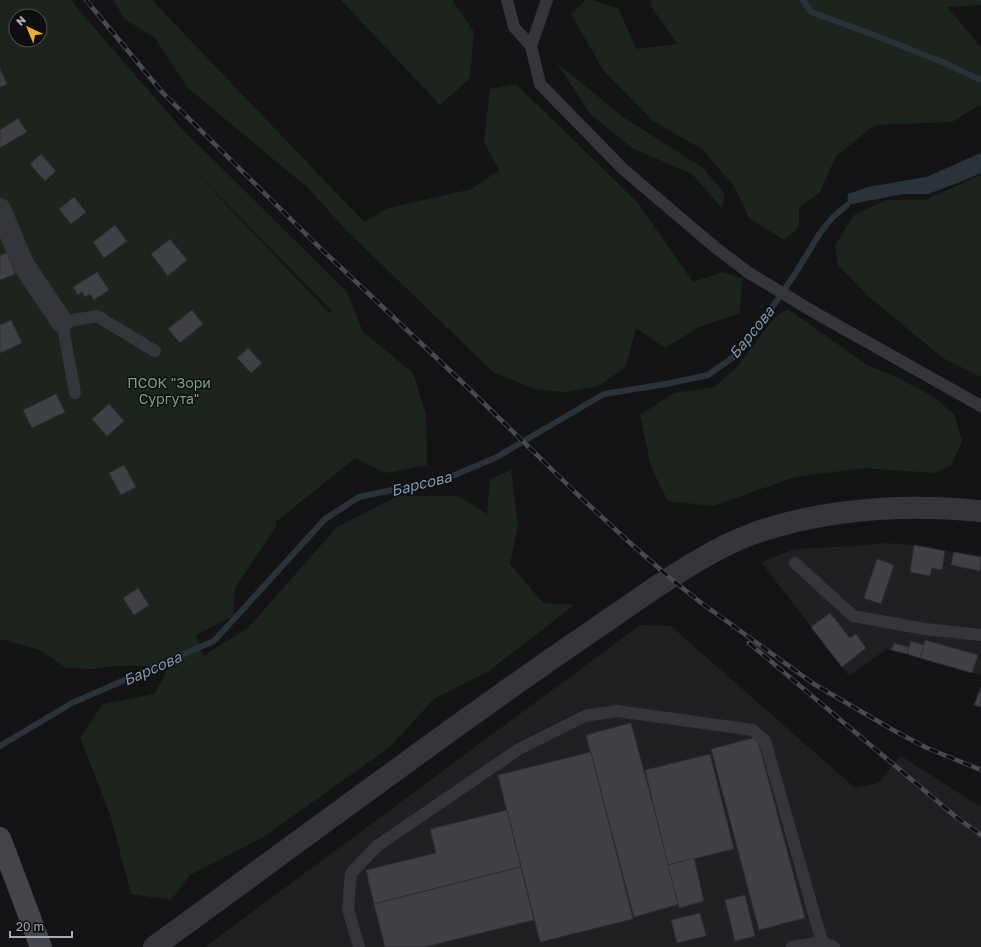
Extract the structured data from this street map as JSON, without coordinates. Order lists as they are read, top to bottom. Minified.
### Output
{"water":["Барсова"],"parks":["ПСОК \"Зори Сургута\""],"scale_bar":"20 m","north":"top left"}
